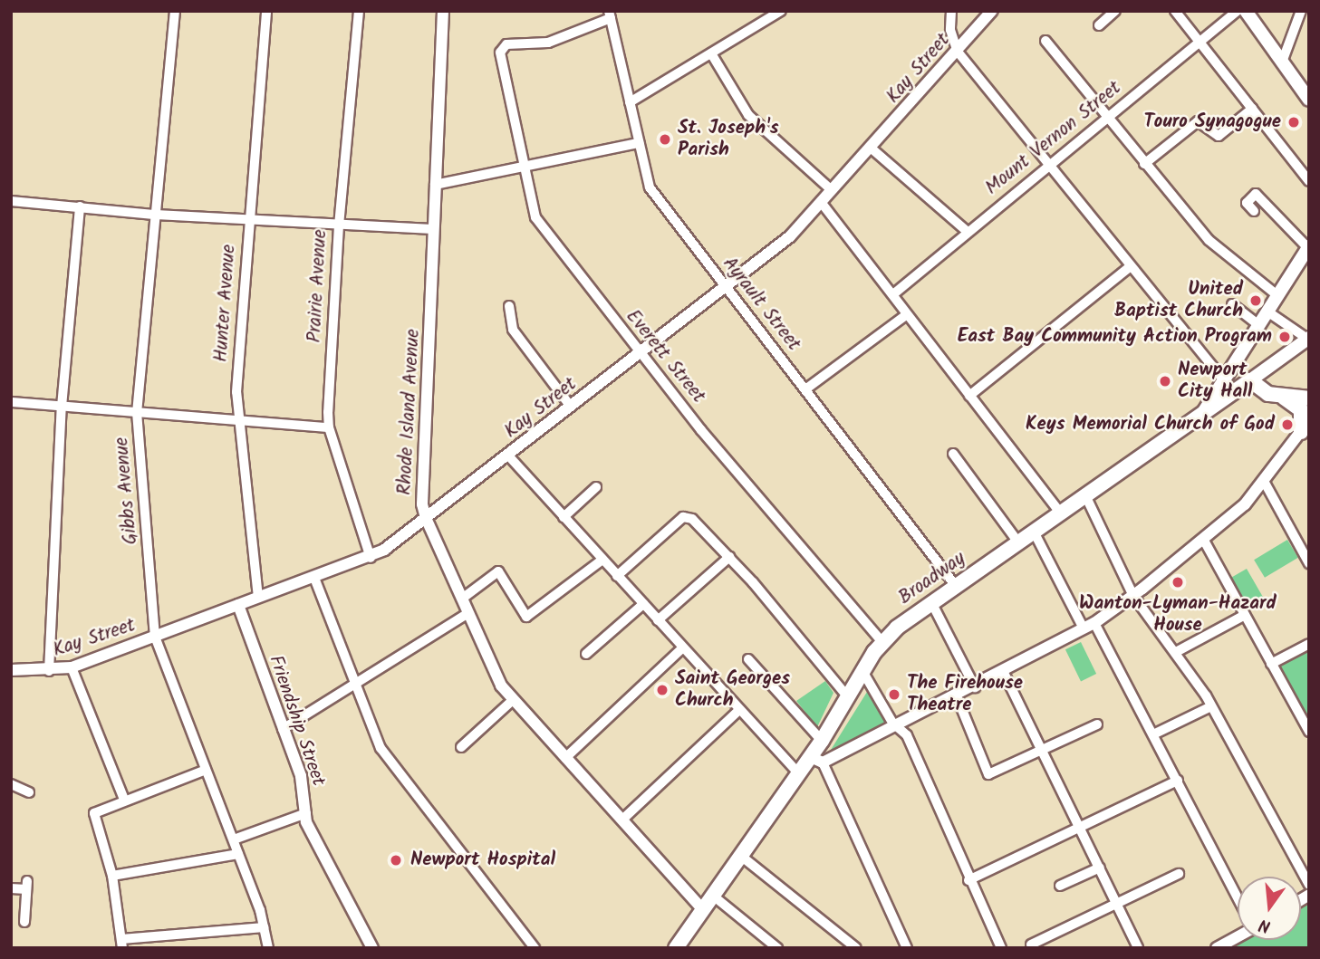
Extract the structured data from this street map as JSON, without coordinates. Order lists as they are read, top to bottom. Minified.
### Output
{"streets":{"main road":["Broadway"],"street":["Kay Street","Mount Vernon Street","Prairie Avenue","Hunter Avenue","Ayrault Street","Everett Street","Rhode Island Avenue","Gibbs Avenue","Friendship Street"]},"crossings":[["Kay Street","Prairie Avenue"],["Kay Street","Hunter Avenue"],["Kay Street","Ayrault Street"],["Kay Street","Everett Street"],["Kay Street","Rhode Island Avenue"],["Kay Street","Gibbs Avenue"],["Kay Street","Friendship Street"],["Ayrault Street","Everett Street"],["Ayrault Street","Broadway"],["Everett Street","Broadway"],["Rhode Island Avenue","Broadway"]],"places":["Touro Synagogue","St. Joseph's Parish","United Baptist Church","East Bay Community Action Program","Newport City Hall","Keys Memorial Church of God","Wanton-Lyman-Hazard House","Saint Georges Church","The Firehouse Theatre","Newport Hospital"],"north":"bottom"}
